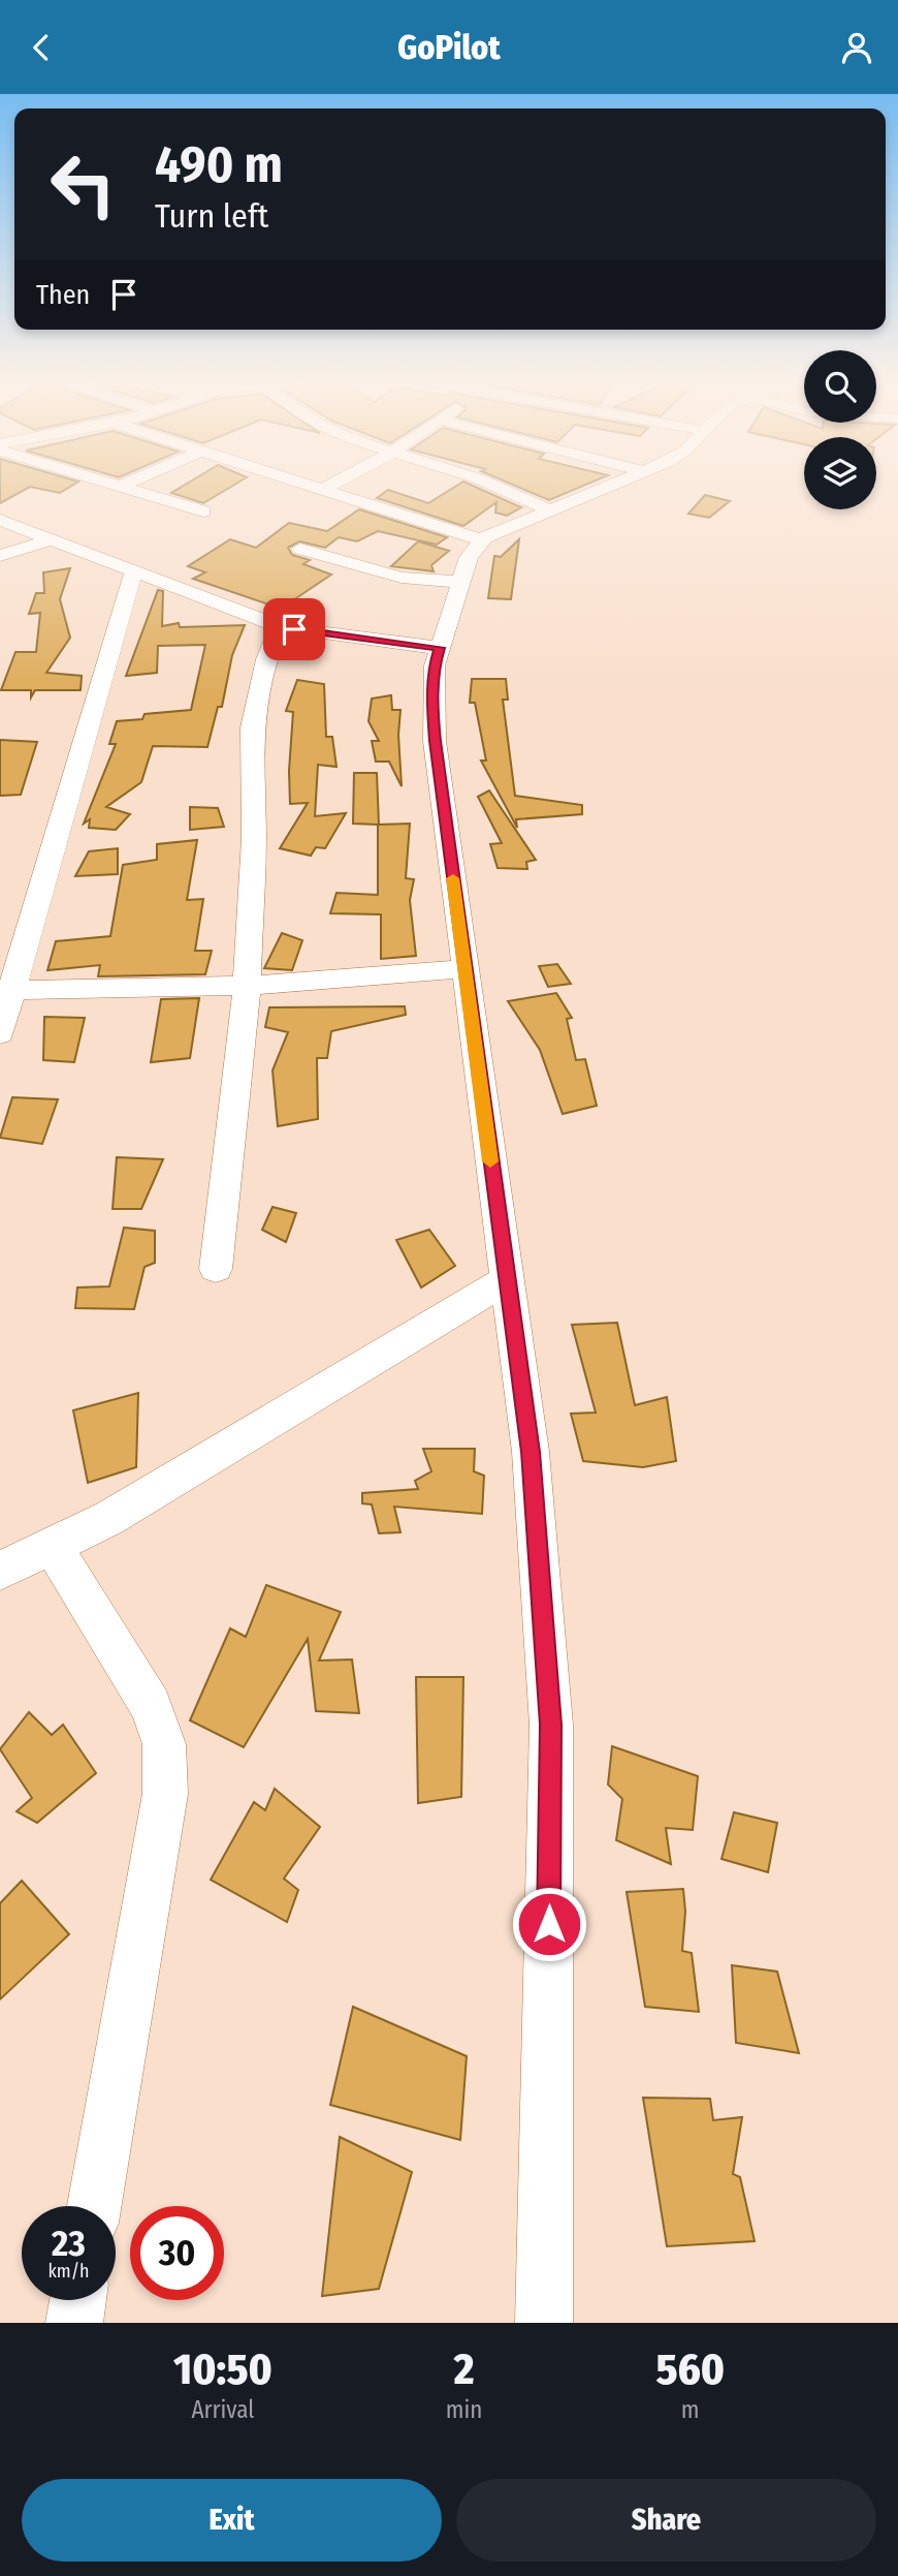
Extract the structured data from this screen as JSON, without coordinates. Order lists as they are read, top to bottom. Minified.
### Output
{"page":{"header":"GoPilot","turn":["490 m","Turn left"],"then":"Then","speed":"23 km/h","limit":"30","eta":["10:50","Arrival","2","min","560","m"],"buttons":["Exit","Share"]}}
